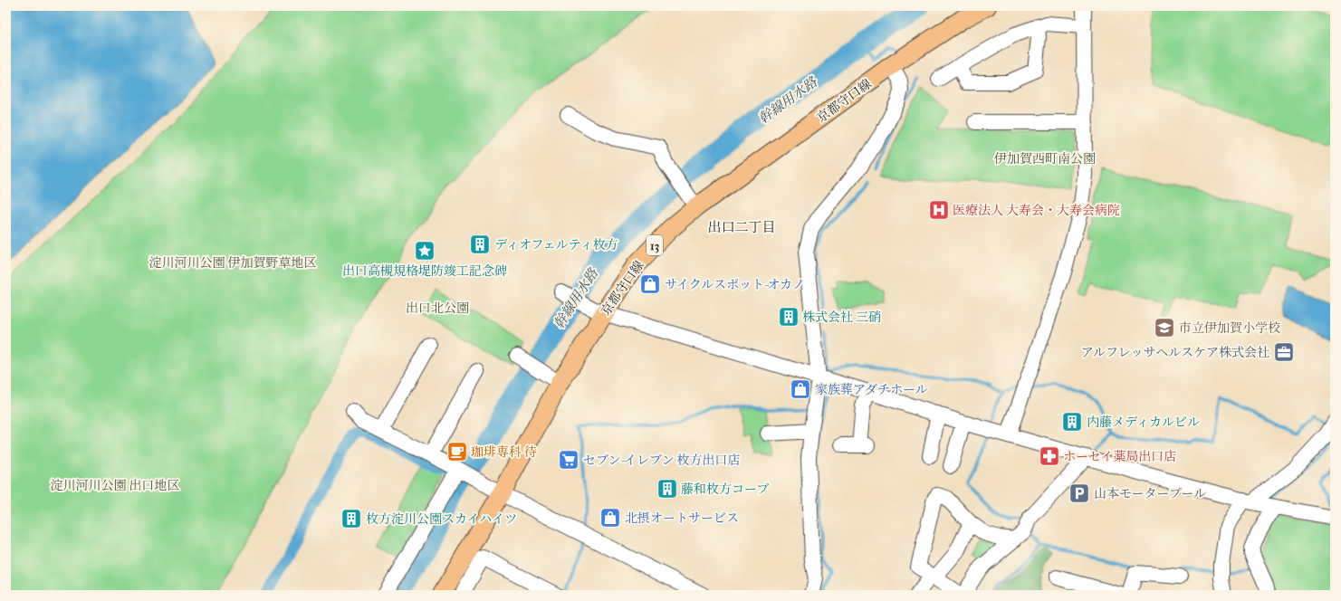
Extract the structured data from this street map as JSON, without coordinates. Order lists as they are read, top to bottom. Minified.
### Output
{"streets":{"main road":["京都守口線","13"]},"districts":["出口二丁目"],"water":["幹線用水路"],"parks":["伊加賀西町南公園","淀川河川公園 伊加賀野草地区","出口北公園","淀川河川公園 出口地区"],"places":{"hospital":["医療法人 大寿会・大寿会病院"],"building":["ディオフェルティ枚方","株式会社 三硝","内藤メディカルビル","藤和枚方コープ","枚方淀川公園スカイハイツ"],"place":["出口高槻規格堤防竣工記念碑"],"shop":["サイクルスポット-オカノ","家族葬アダチホール","北摂オートサービス"],"school or university":["市立伊加賀小学校"],"office":["アルフレッサヘルスケア株式会社"],"cafe":["珈琲専科 待"],"pharmacy":["ホーセイ薬局出口店"],"supermarket":["セブン-イレブン 枚方出口店"],"parking":["山本モータープール"]}}
